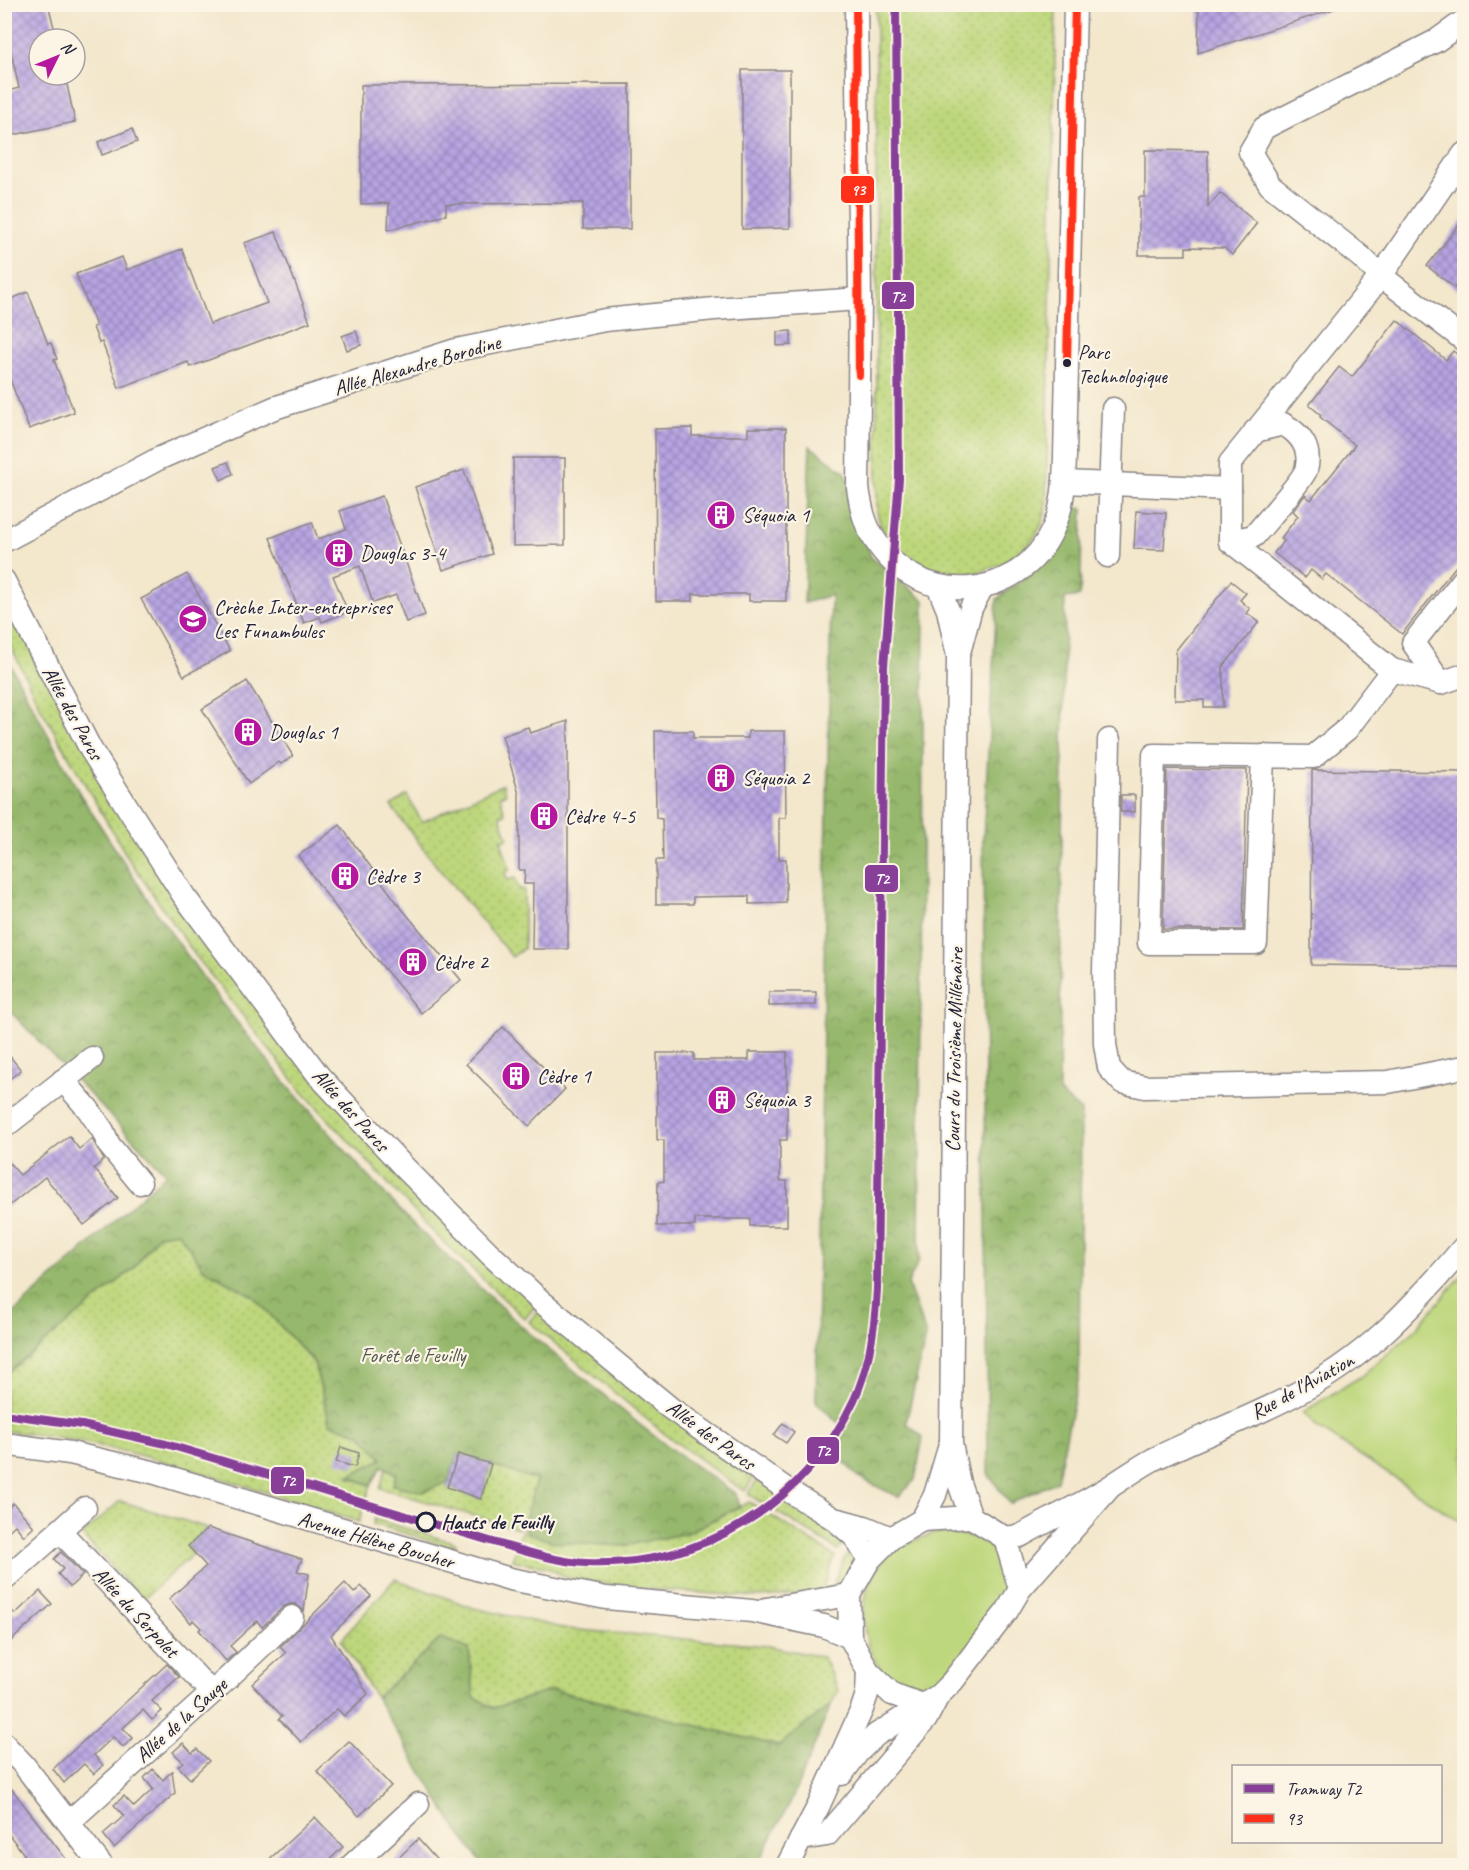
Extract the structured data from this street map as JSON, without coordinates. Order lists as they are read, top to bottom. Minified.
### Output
{"streets":{"street":["Allée Alexandre Borodine","Allée des Parcs","Cours du Troisième Millénaire","Rue de l'Aviation","Avenue Hélène Boucher","Allée du Serpolet","Allée de la Sauge"]},"crossings":[["Allée des Parcs","Cours du Troisième Millénaire"],["Allée des Parcs","Rue de l'Aviation"],["Allée des Parcs","Avenue Hélène Boucher"],["Cours du Troisième Millénaire","Rue de l'Aviation"],["Cours du Troisième Millénaire","Avenue Hélène Boucher"],["Rue de l'Aviation","Avenue Hélène Boucher"],["Allée du Serpolet","Allée de la Sauge"]],"parks":["Forêt de Feuilly"],"places":{"other":["Parc Technologique","Hauts de Feuilly"],"building":["Séquoia 1","Douglas 3-4","Douglas 1","Séquoia 2","Cèdre 4-5","Cèdre 3","Cèdre 2","Cèdre 1","Séquoia 3"],"school or university":["Crèche Inter-entreprises Les Funambules"]},"lines":["tram line T2","transit line 93"],"legend":["Tramway T2","93"],"north":"top right"}
